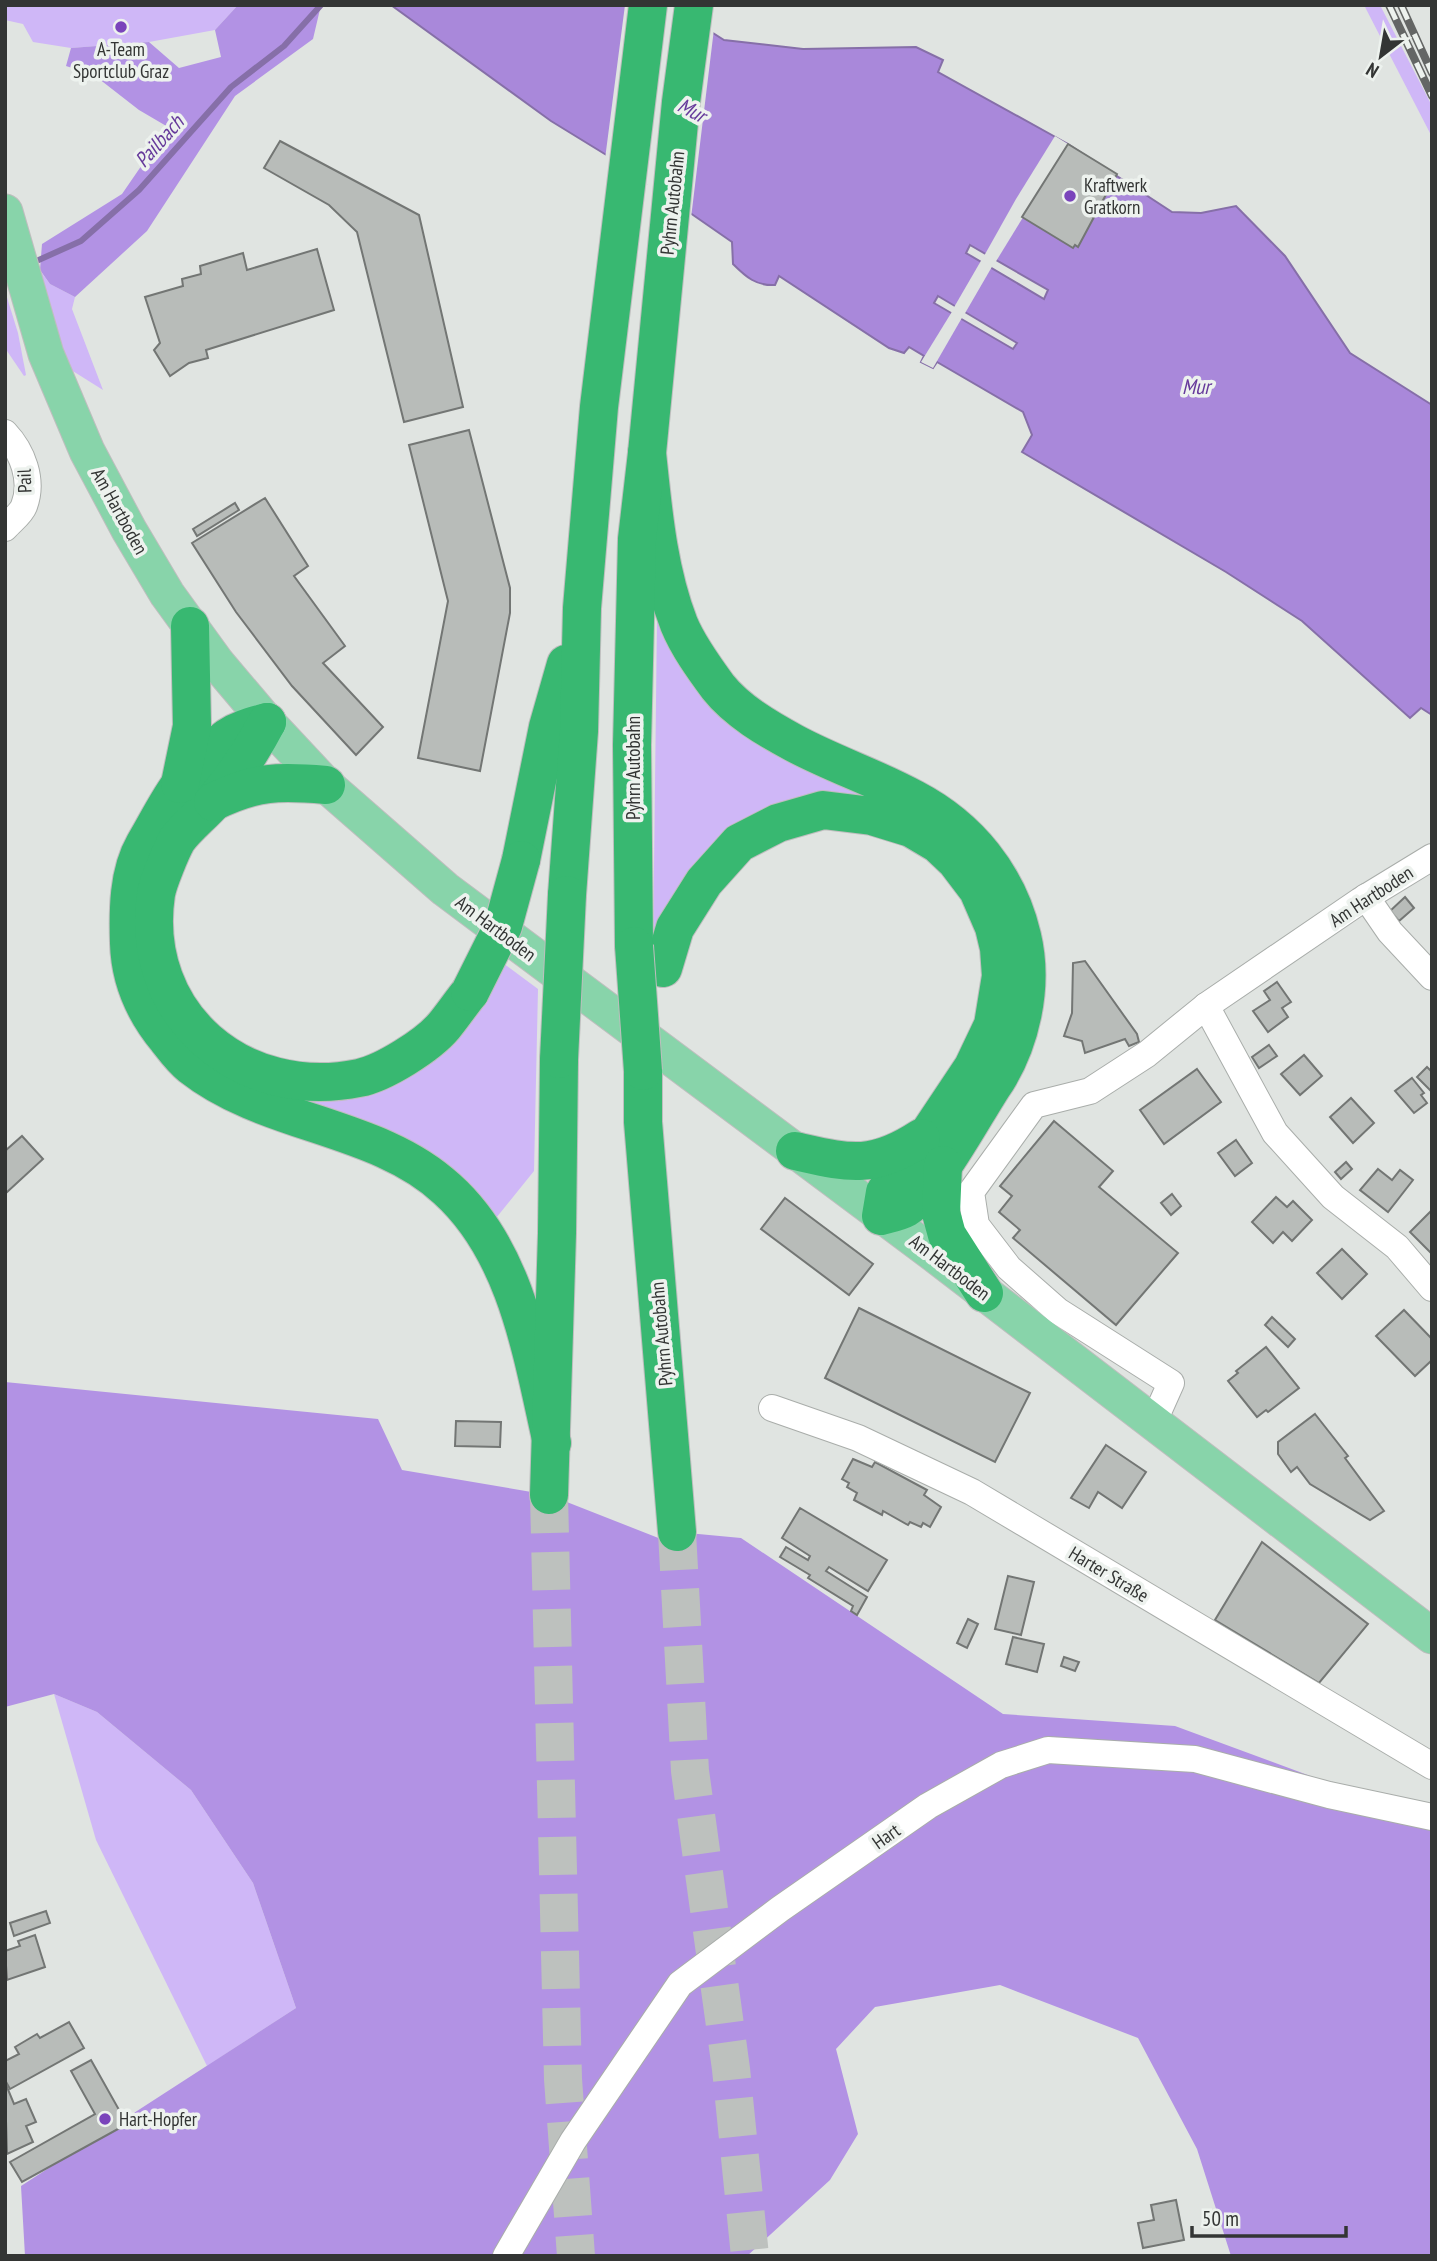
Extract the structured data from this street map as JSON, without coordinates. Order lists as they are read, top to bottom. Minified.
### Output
{"streets":{"highway":["Pyhrn Autobahn"],"main road":["Am Hartboden"],"street":["Pail","Harter Straße","Hart"]},"water":["Mur","Pailbach"],"places":["A-Team Sportclub Graz","Kraftwerk Gratkorn","Hart-Hopfer"],"scale_bar":"50 m","north":"bottom left"}
